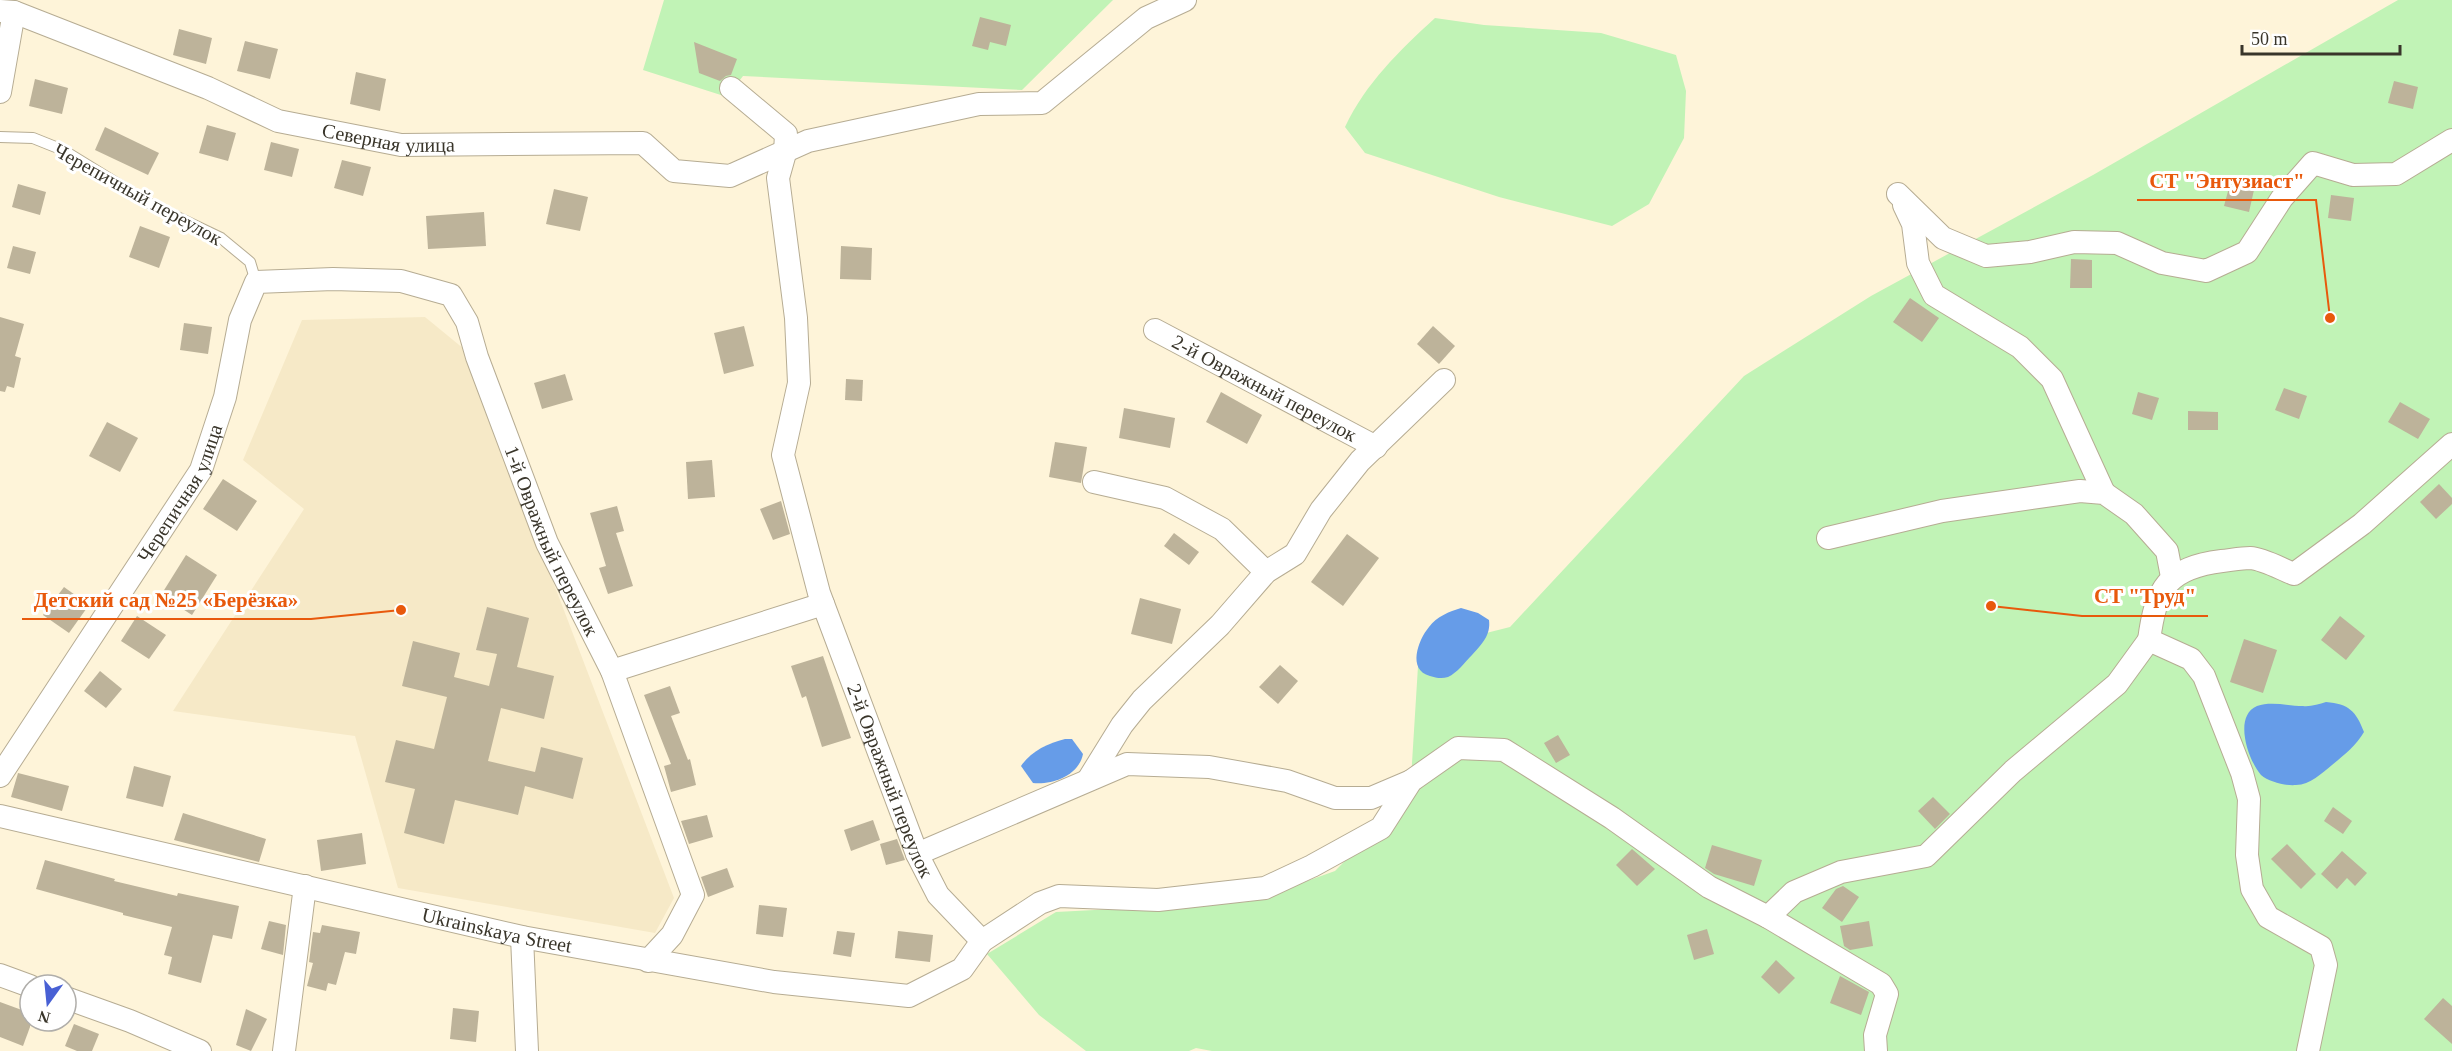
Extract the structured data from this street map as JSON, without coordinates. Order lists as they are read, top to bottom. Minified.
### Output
{"streets":{"street":["Северная улица","2-й Овражный переулок","Черепичная улица","1-й Овражный переулок","Ukrainskaya Street"],"lane":["Черепичный переулок"]},"crossings":[["Северная улица","2-й Овражный переулок"],["Черепичный переулок","Черепичная улица"],["Черепичный переулок","1-й Овражный переулок"],["2-й Овражный переулок","Ukrainskaya Street"],["Черепичная улица","1-й Овражный переулок"],["1-й Овражный переулок","Ukrainskaya Street"]],"places":["СТ \"Энтузиаст\"","СТ \"Труд\"","Детский сад №25 «Берёзка»"],"scale_bar":"50 m","north":"bottom"}
